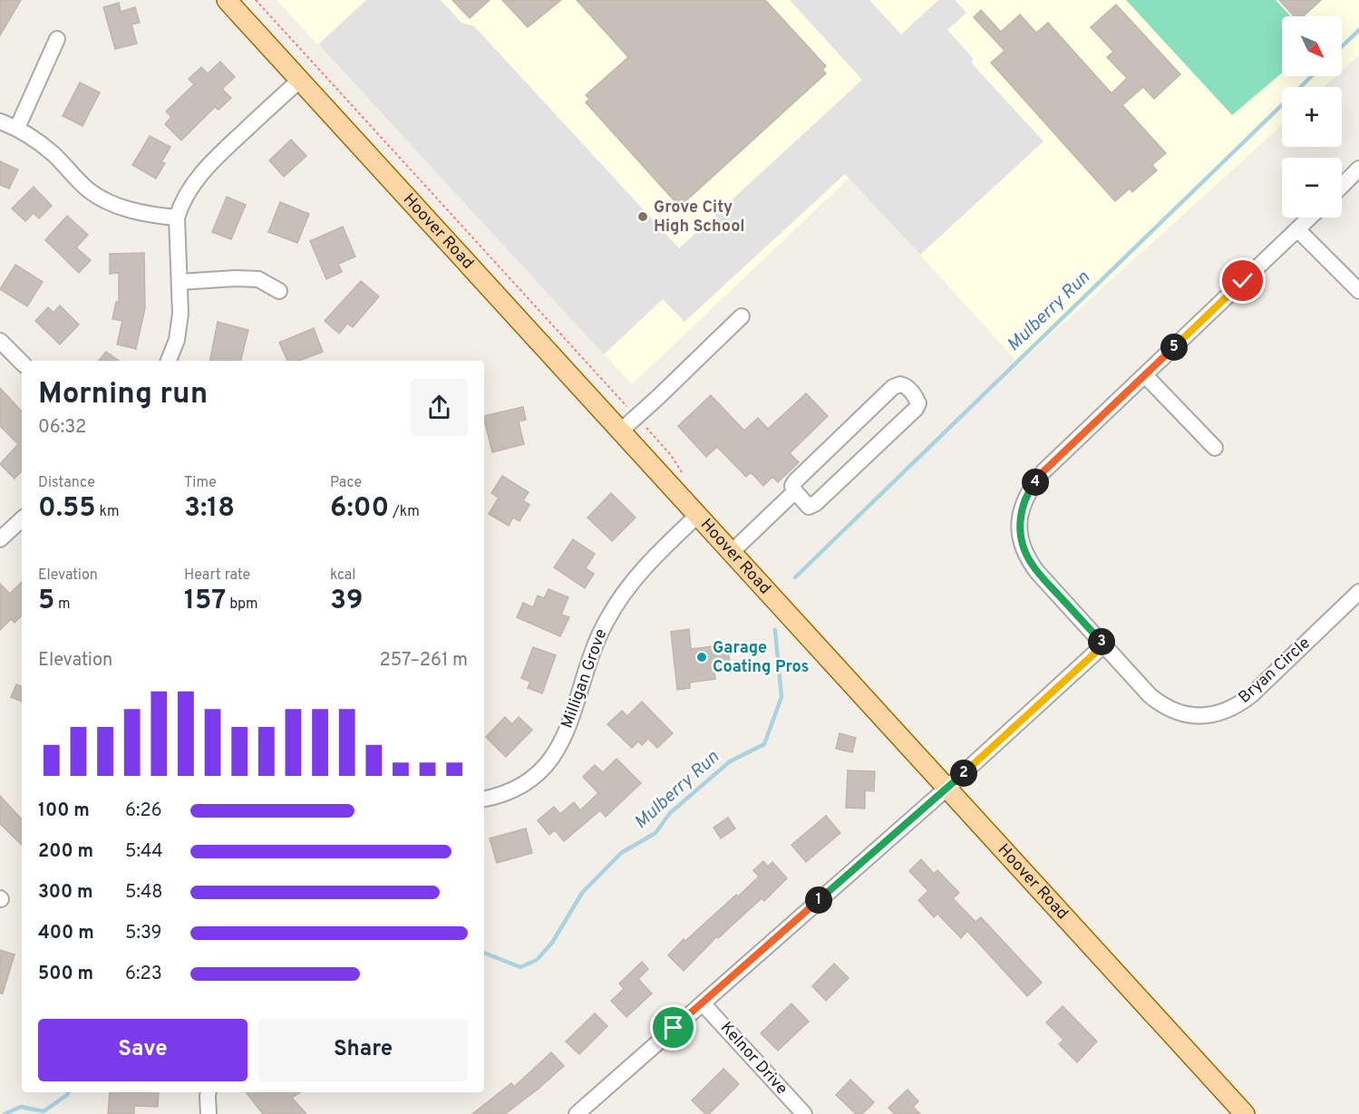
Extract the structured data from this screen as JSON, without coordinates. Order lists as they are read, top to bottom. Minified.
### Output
{"streets":{"main road":["Hoover Road"],"street":["Bryan Circle","Milligan Grove","Kelnor Drive"]},"crossings":[["Hoover Road","Milligan Grove"]],"water":["Mulberry Run"],"places":["Grove City High School","Garage Coating Pros"],"north":"bottom right","page":{"map_buttons":["+","−"],"pins":["5","4","3","2","1"],"heading":["Morning run","06:32"],"stats":[["Distance","0.55 km"],["Time","3:18"],["Pace","6:00 /km"],["Elevation","5 m"],["Heart rate","157 bpm"],["kcal","39"]],"chart":["Elevation","257–261 m"],"list":[{"name":"100 m","note":"6:26"},{"name":"200 m","note":"5:44"},{"name":"300 m","note":"5:48"},{"name":"400 m","note":"5:39"},{"name":"500 m","note":"6:23"}],"buttons":["Save","Share"]}}
